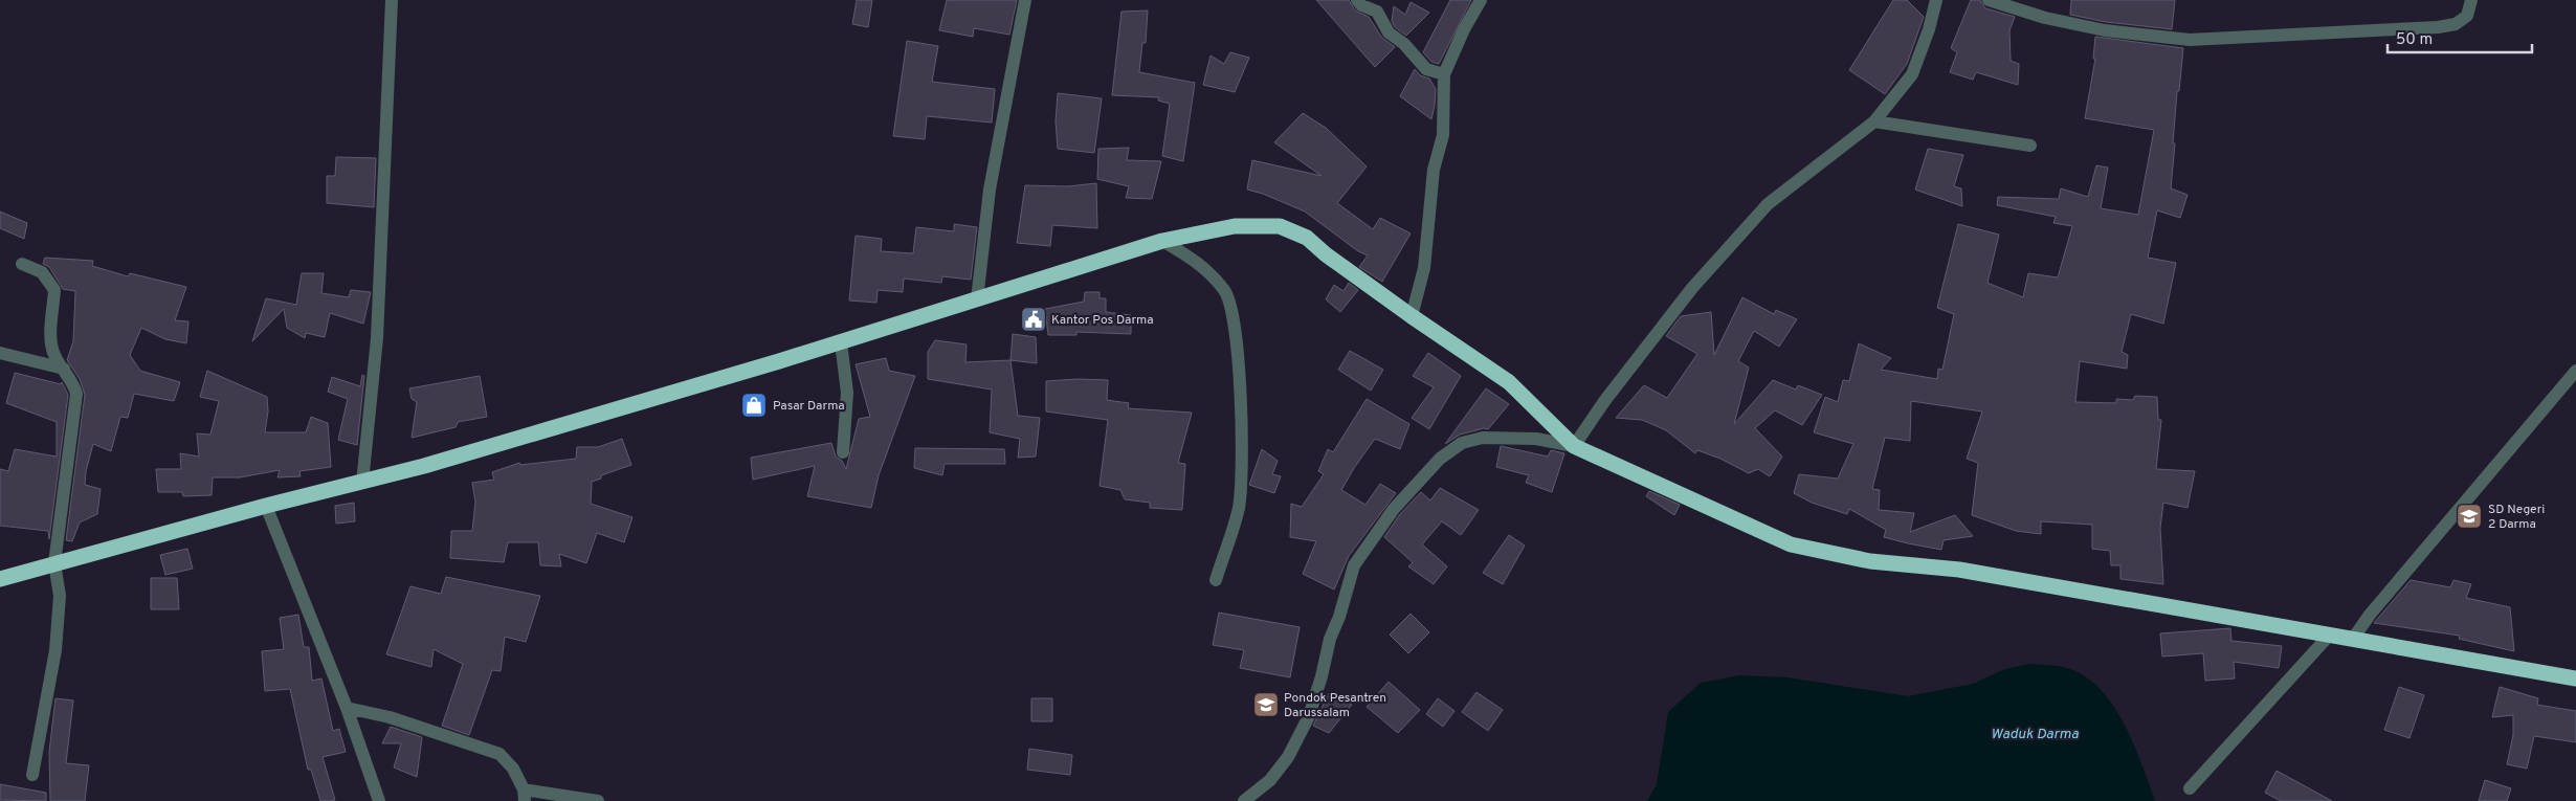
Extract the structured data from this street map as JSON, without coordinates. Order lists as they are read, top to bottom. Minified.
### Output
{"water":["Waduk Darma"],"places":{"public building":["Kantor Pos Darma"],"shop":["Pasar Darma"],"school or university":["SD Negeri 2 Darma","Pondok Pesantren Darussalam"]},"scale_bar":"50 m"}
